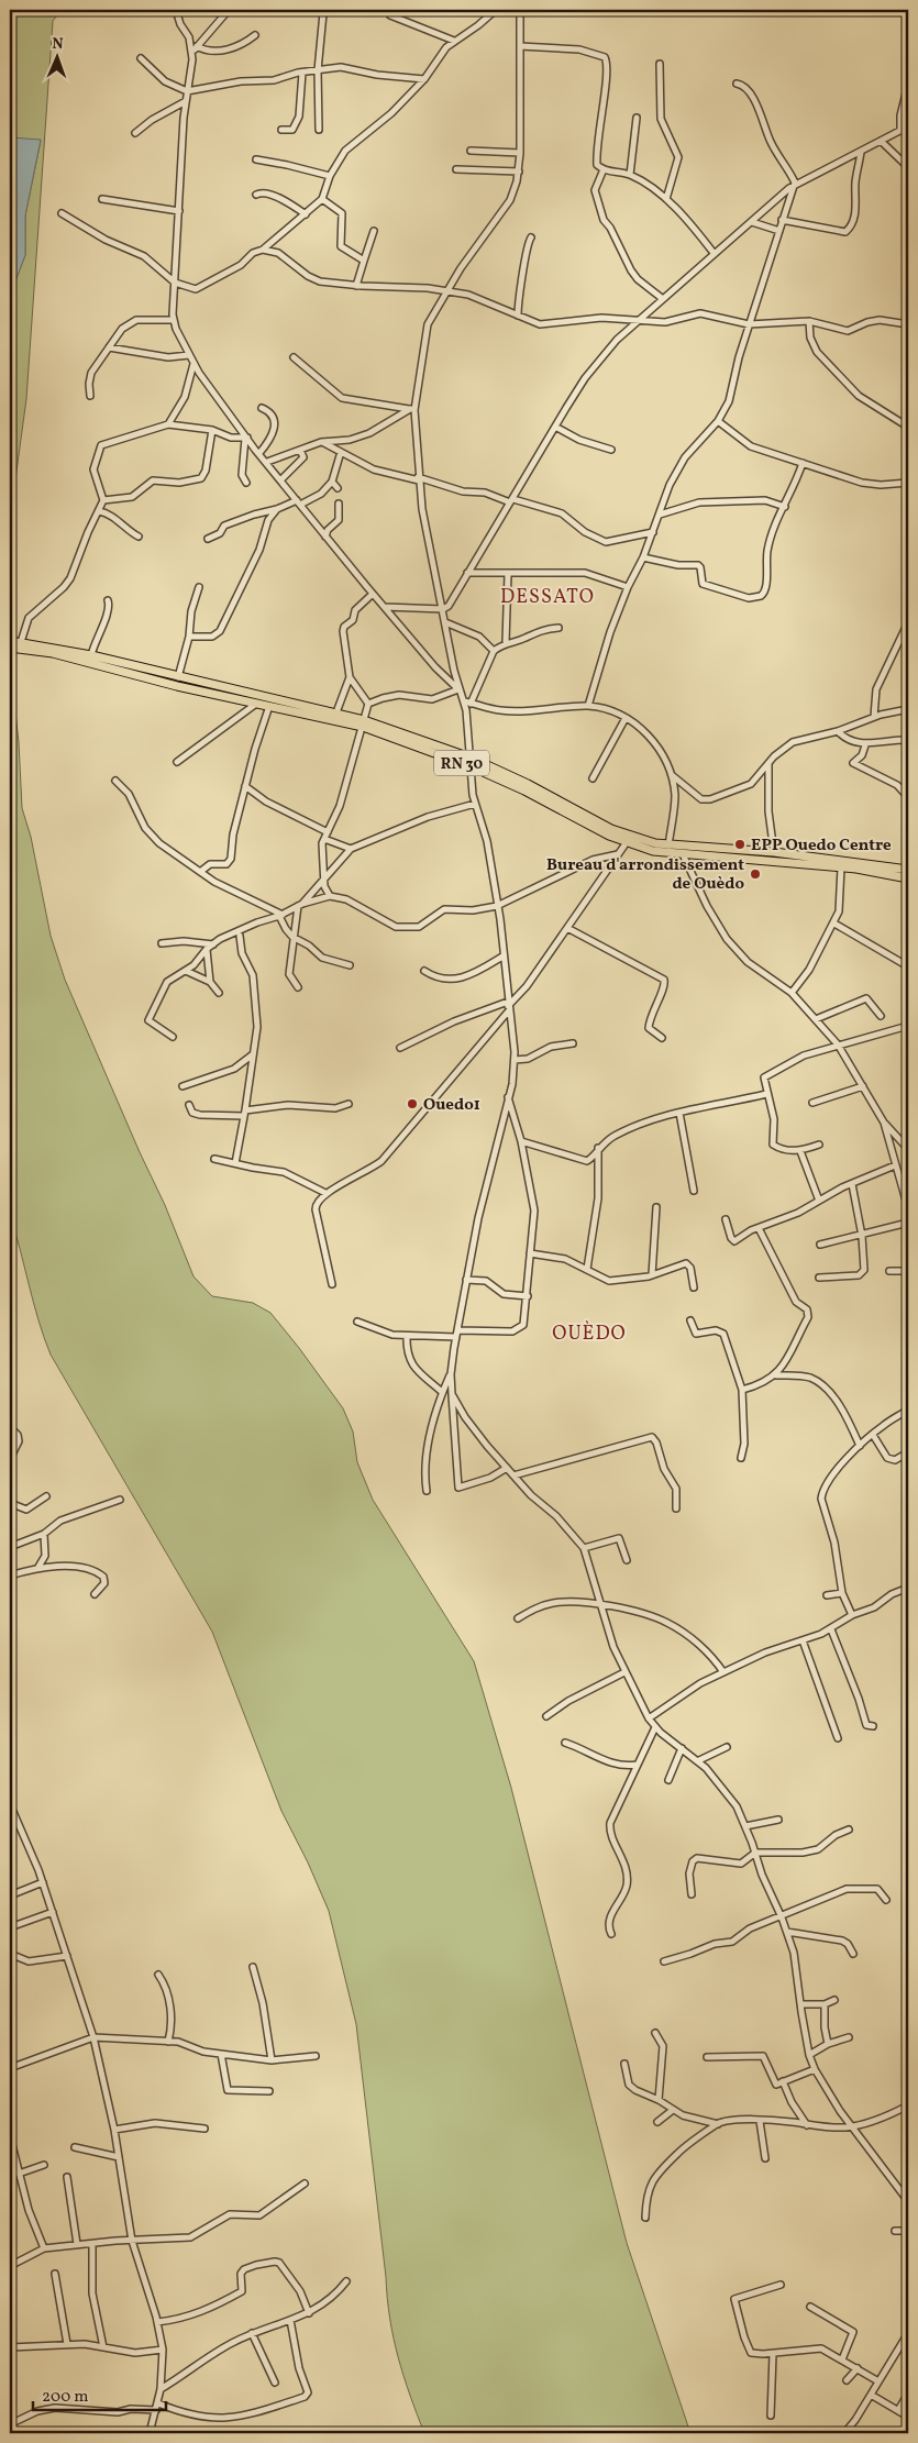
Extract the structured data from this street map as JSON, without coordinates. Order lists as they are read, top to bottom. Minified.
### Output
{"streets":{"main road":["RN 30"]},"districts":["DESSATO","OUÈDO"],"places":["EPP Ouedo Centre","Bureau d'arrondissement de Ouèdo","Ouedo1"],"scale_bar":"200 m","north":"top"}
